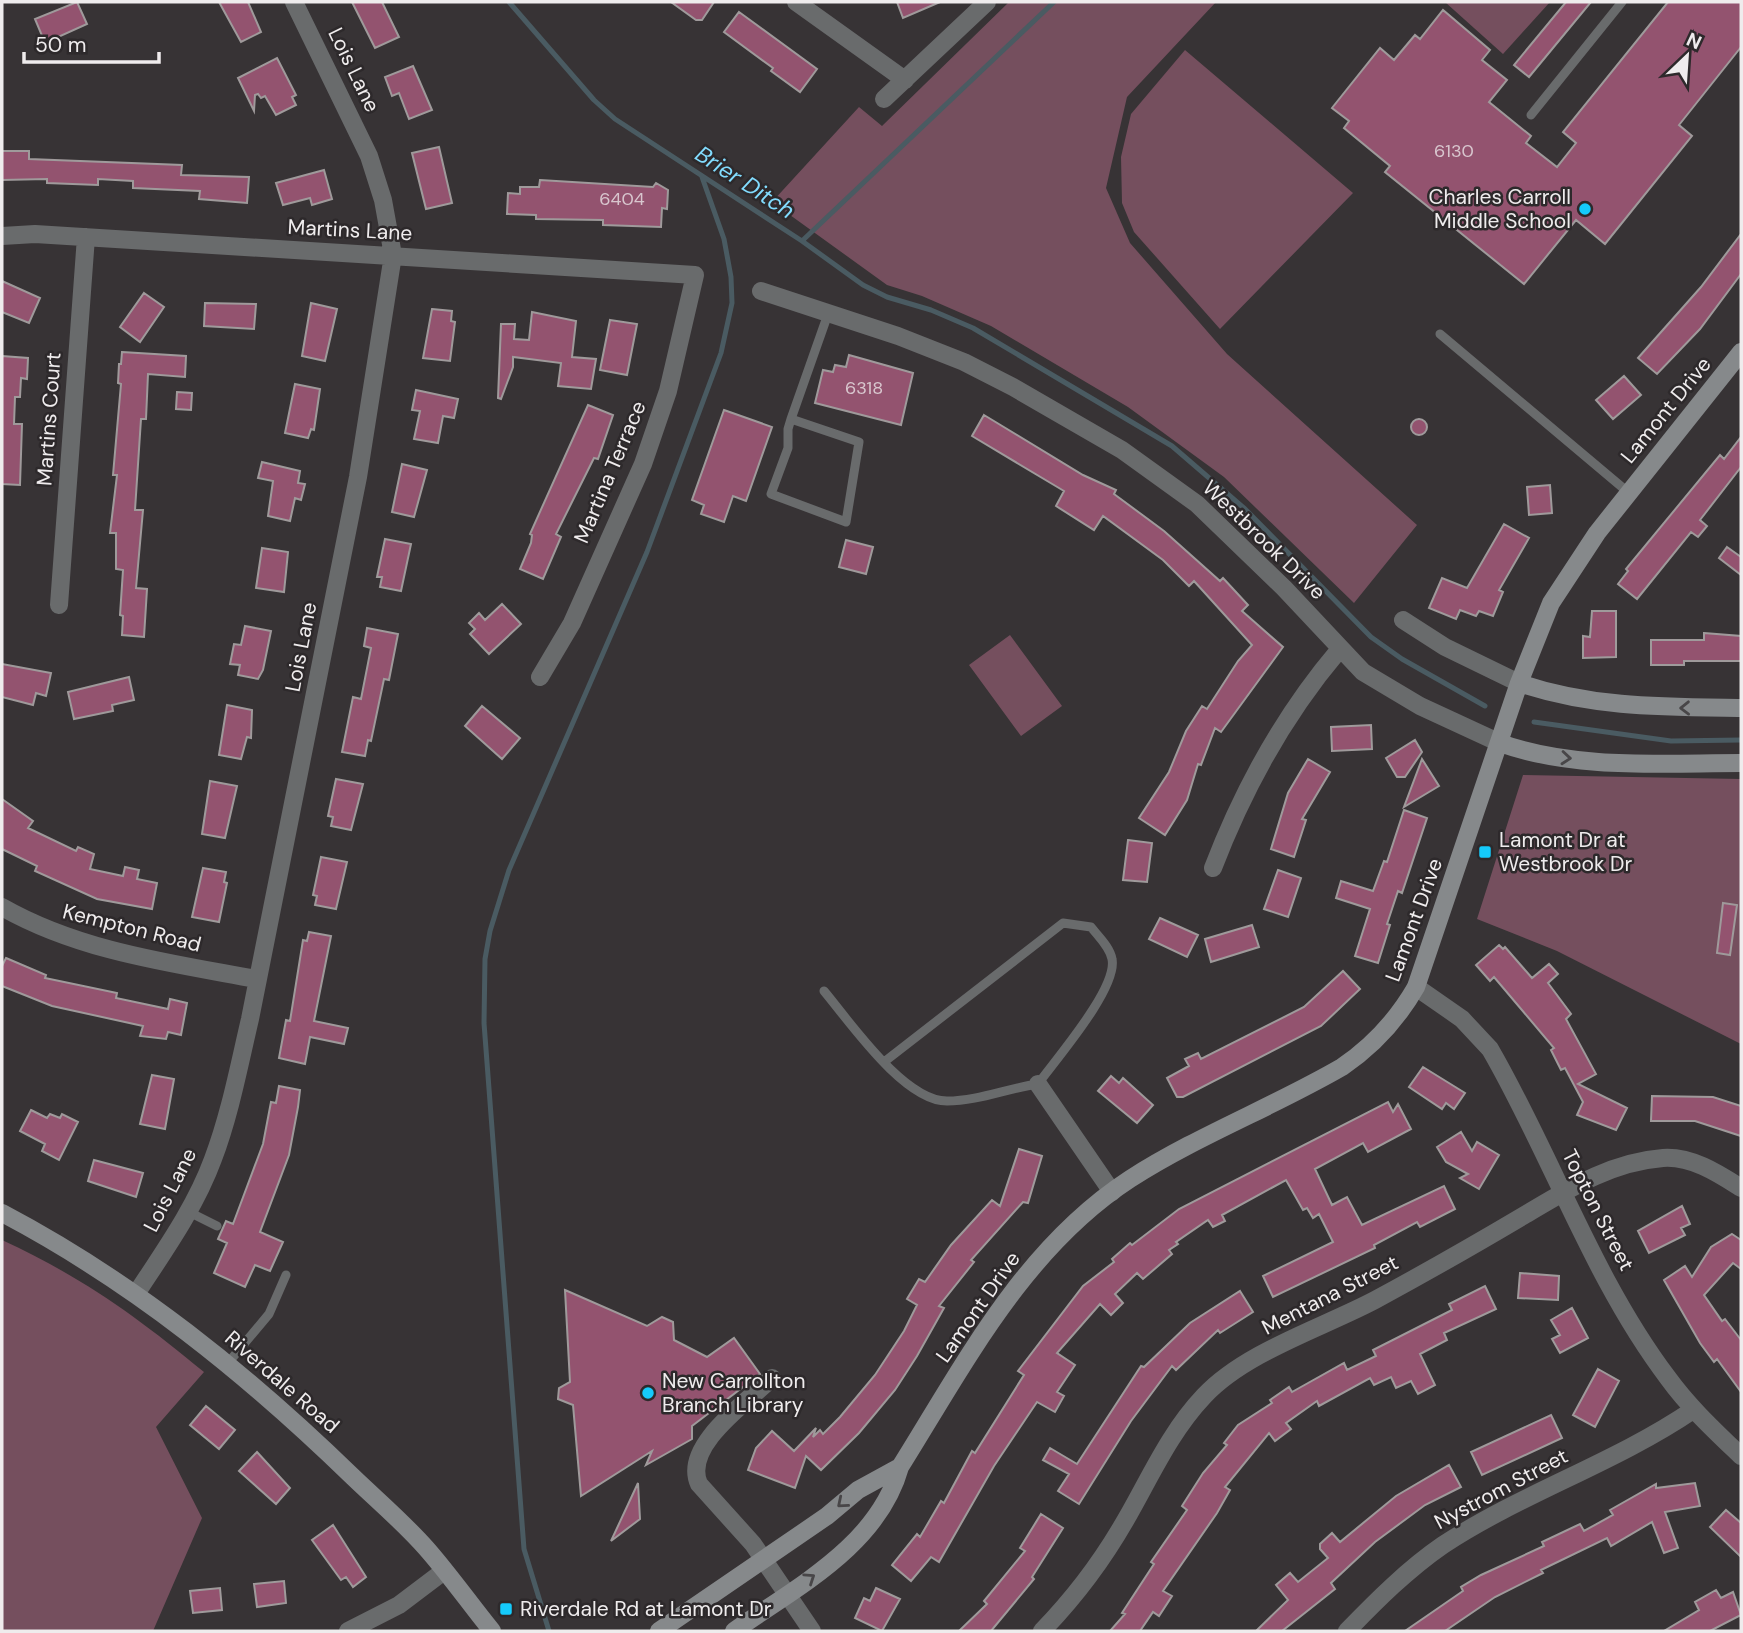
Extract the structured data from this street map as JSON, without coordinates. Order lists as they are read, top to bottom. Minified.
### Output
{"streets":{"street":["Lois Lane","Martins Lane","Lamont Drive","Martins Court","Martina Terrace","Westbrook Drive","Kempton Road","Topton Street","Mentana Street","Riverdale Road","Nystrom Street"]},"crossings":[["Lois Lane","Martins Lane"],["Lois Lane","Kempton Road"],["Lois Lane","Riverdale Road"],["Martins Lane","Martins Court"],["Martins Lane","Martina Terrace"],["Lamont Drive","Westbrook Drive"],["Lamont Drive","Topton Street"],["Topton Street","Mentana Street"],["Topton Street","Nystrom Street"]],"water":["Brier Ditch"],"places":{"other":["Charles Carroll Middle School","New Carrollton Branch Library"],"transit":["Lamont Dr at Westbrook Dr","Riverdale Rd at Lamont Dr"]},"house_numbers":["6130","6404","6318"],"scale_bar":"50 m","north":"top right"}
